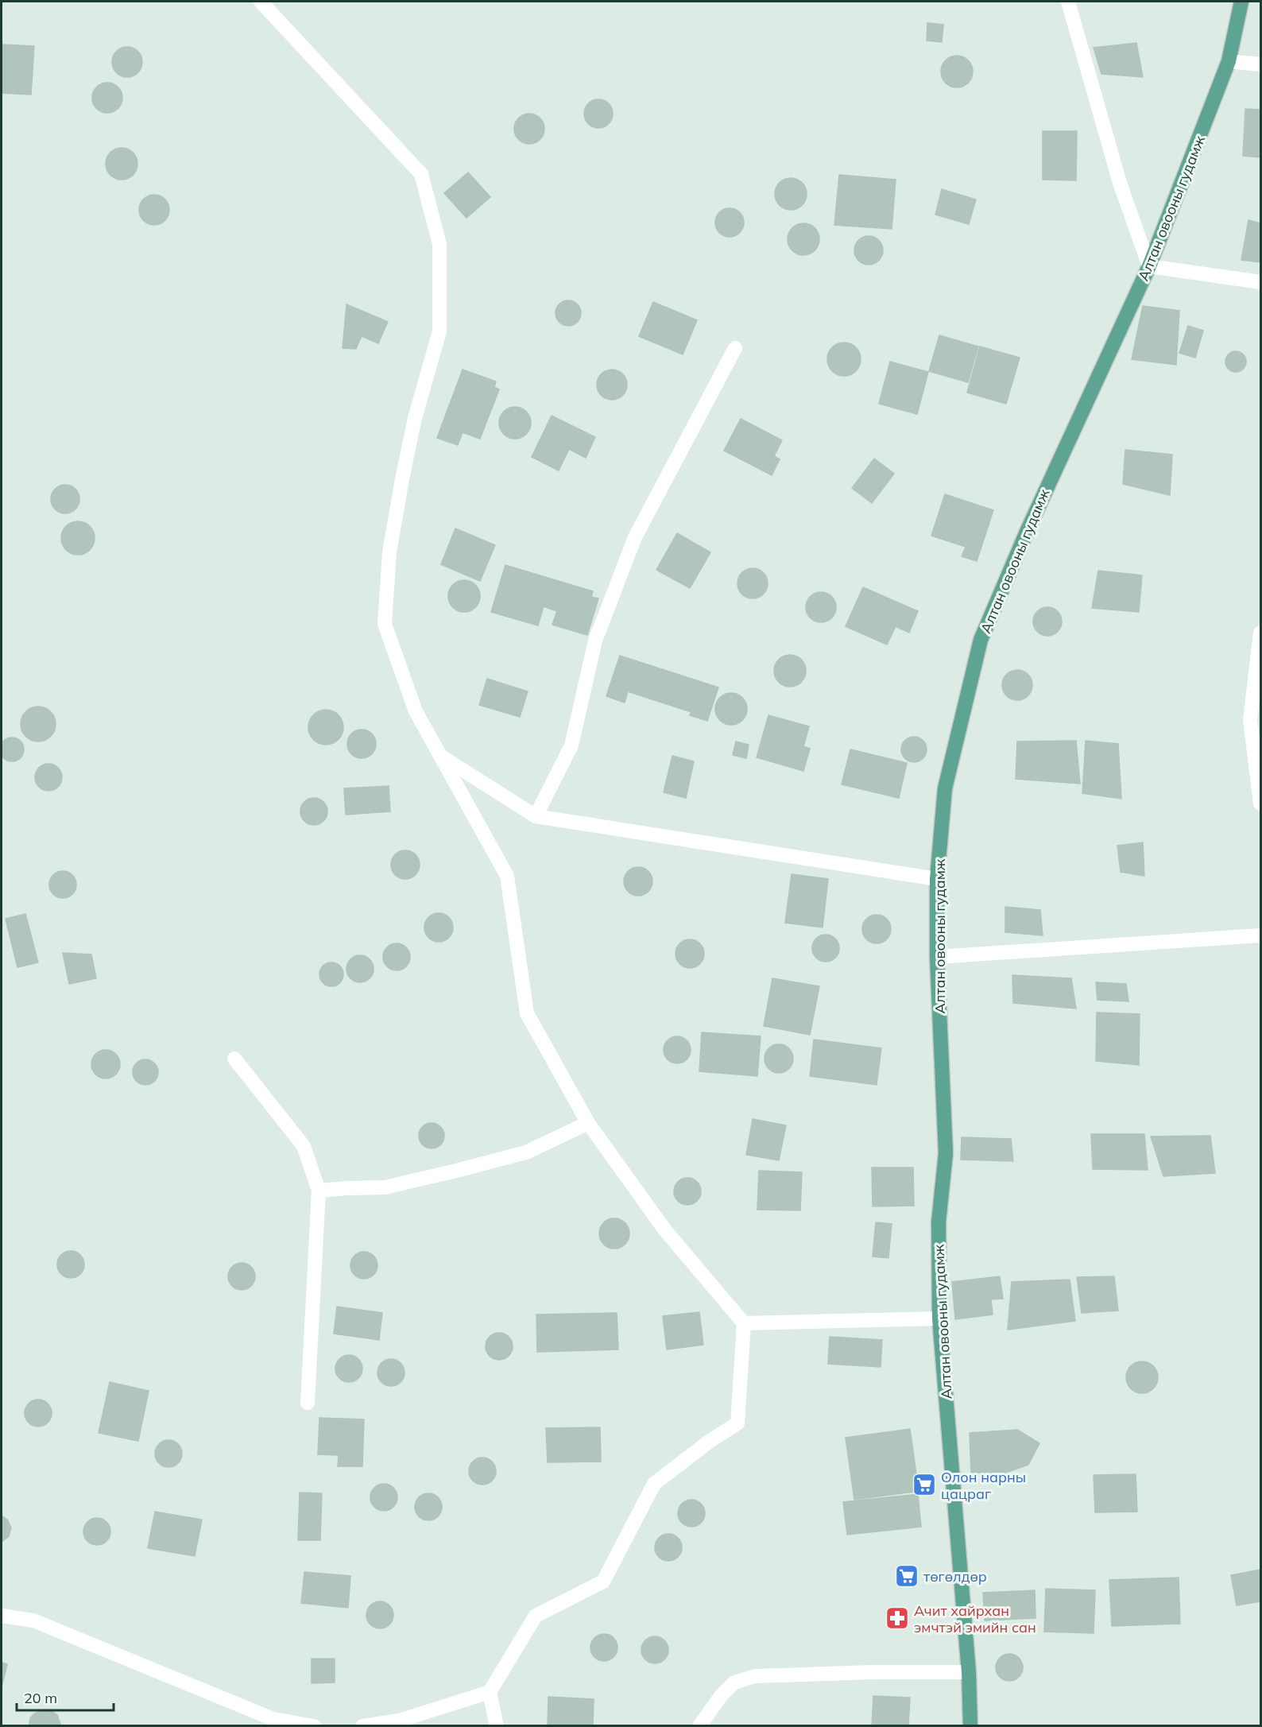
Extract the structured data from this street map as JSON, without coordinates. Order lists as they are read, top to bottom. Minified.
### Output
{"streets":{"main road":["Алтан овооны гудамж"]},"places":{"supermarket":["Олон нарны цацраг","төгөлдөр"],"pharmacy":["Ачит хайрхан эмчтэй эмийн сан"]},"scale_bar":"20 m"}
